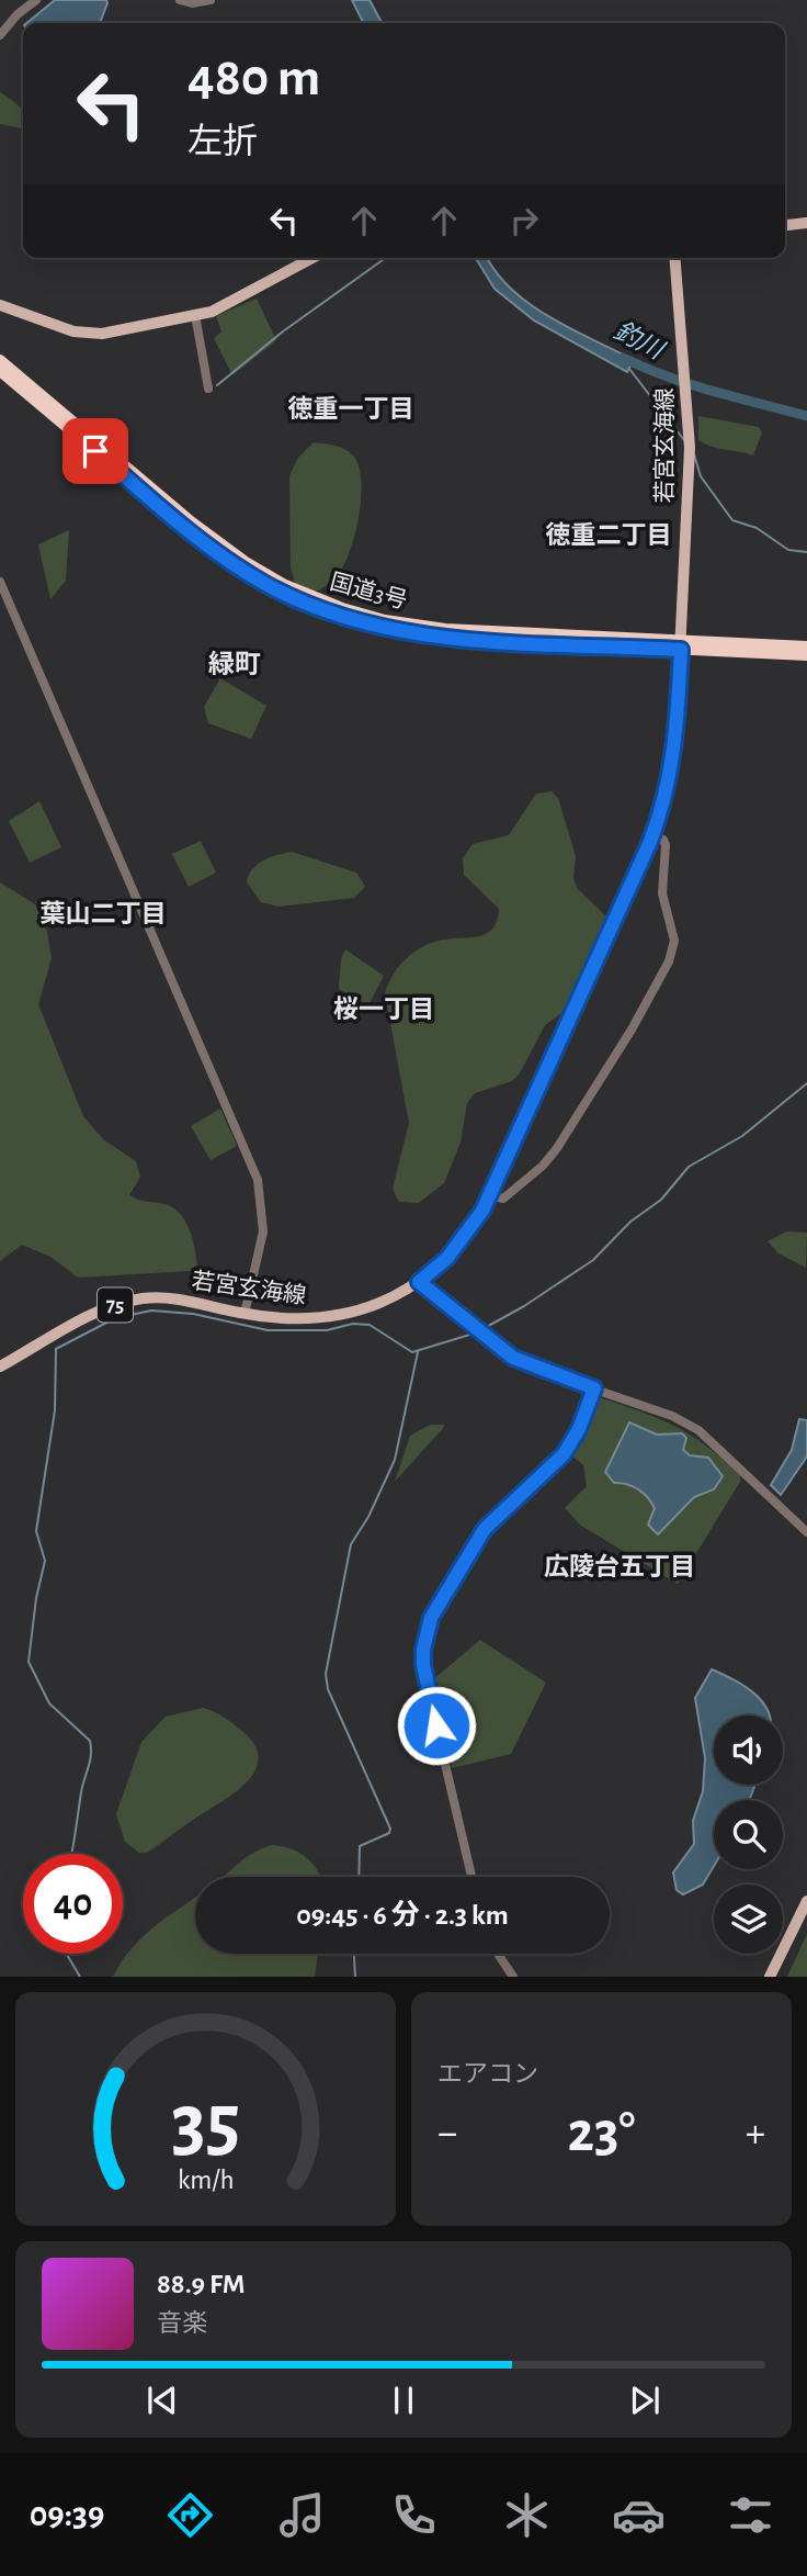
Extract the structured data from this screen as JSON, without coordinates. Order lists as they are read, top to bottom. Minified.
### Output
{"streets":{"highway":["国道3号"],"main road":["若宮玄海線","75"]},"crossings":[["若宮玄海線","国道3号"]],"districts":["徳重一丁目","徳重二丁目","緑町","葉山二丁目","桜一丁目","広陵台五丁目"],"water":["釣川"],"page":{"turn":["480 m","左折"],"limit":"40","trip":"09:45 · 6 分 · 2.3 km","tile":"エアコン","heat":["−","23°","+"],"song":["88.9 FM","音楽"],"tabs":"09:39","gauge":["35","km/h"]}}
